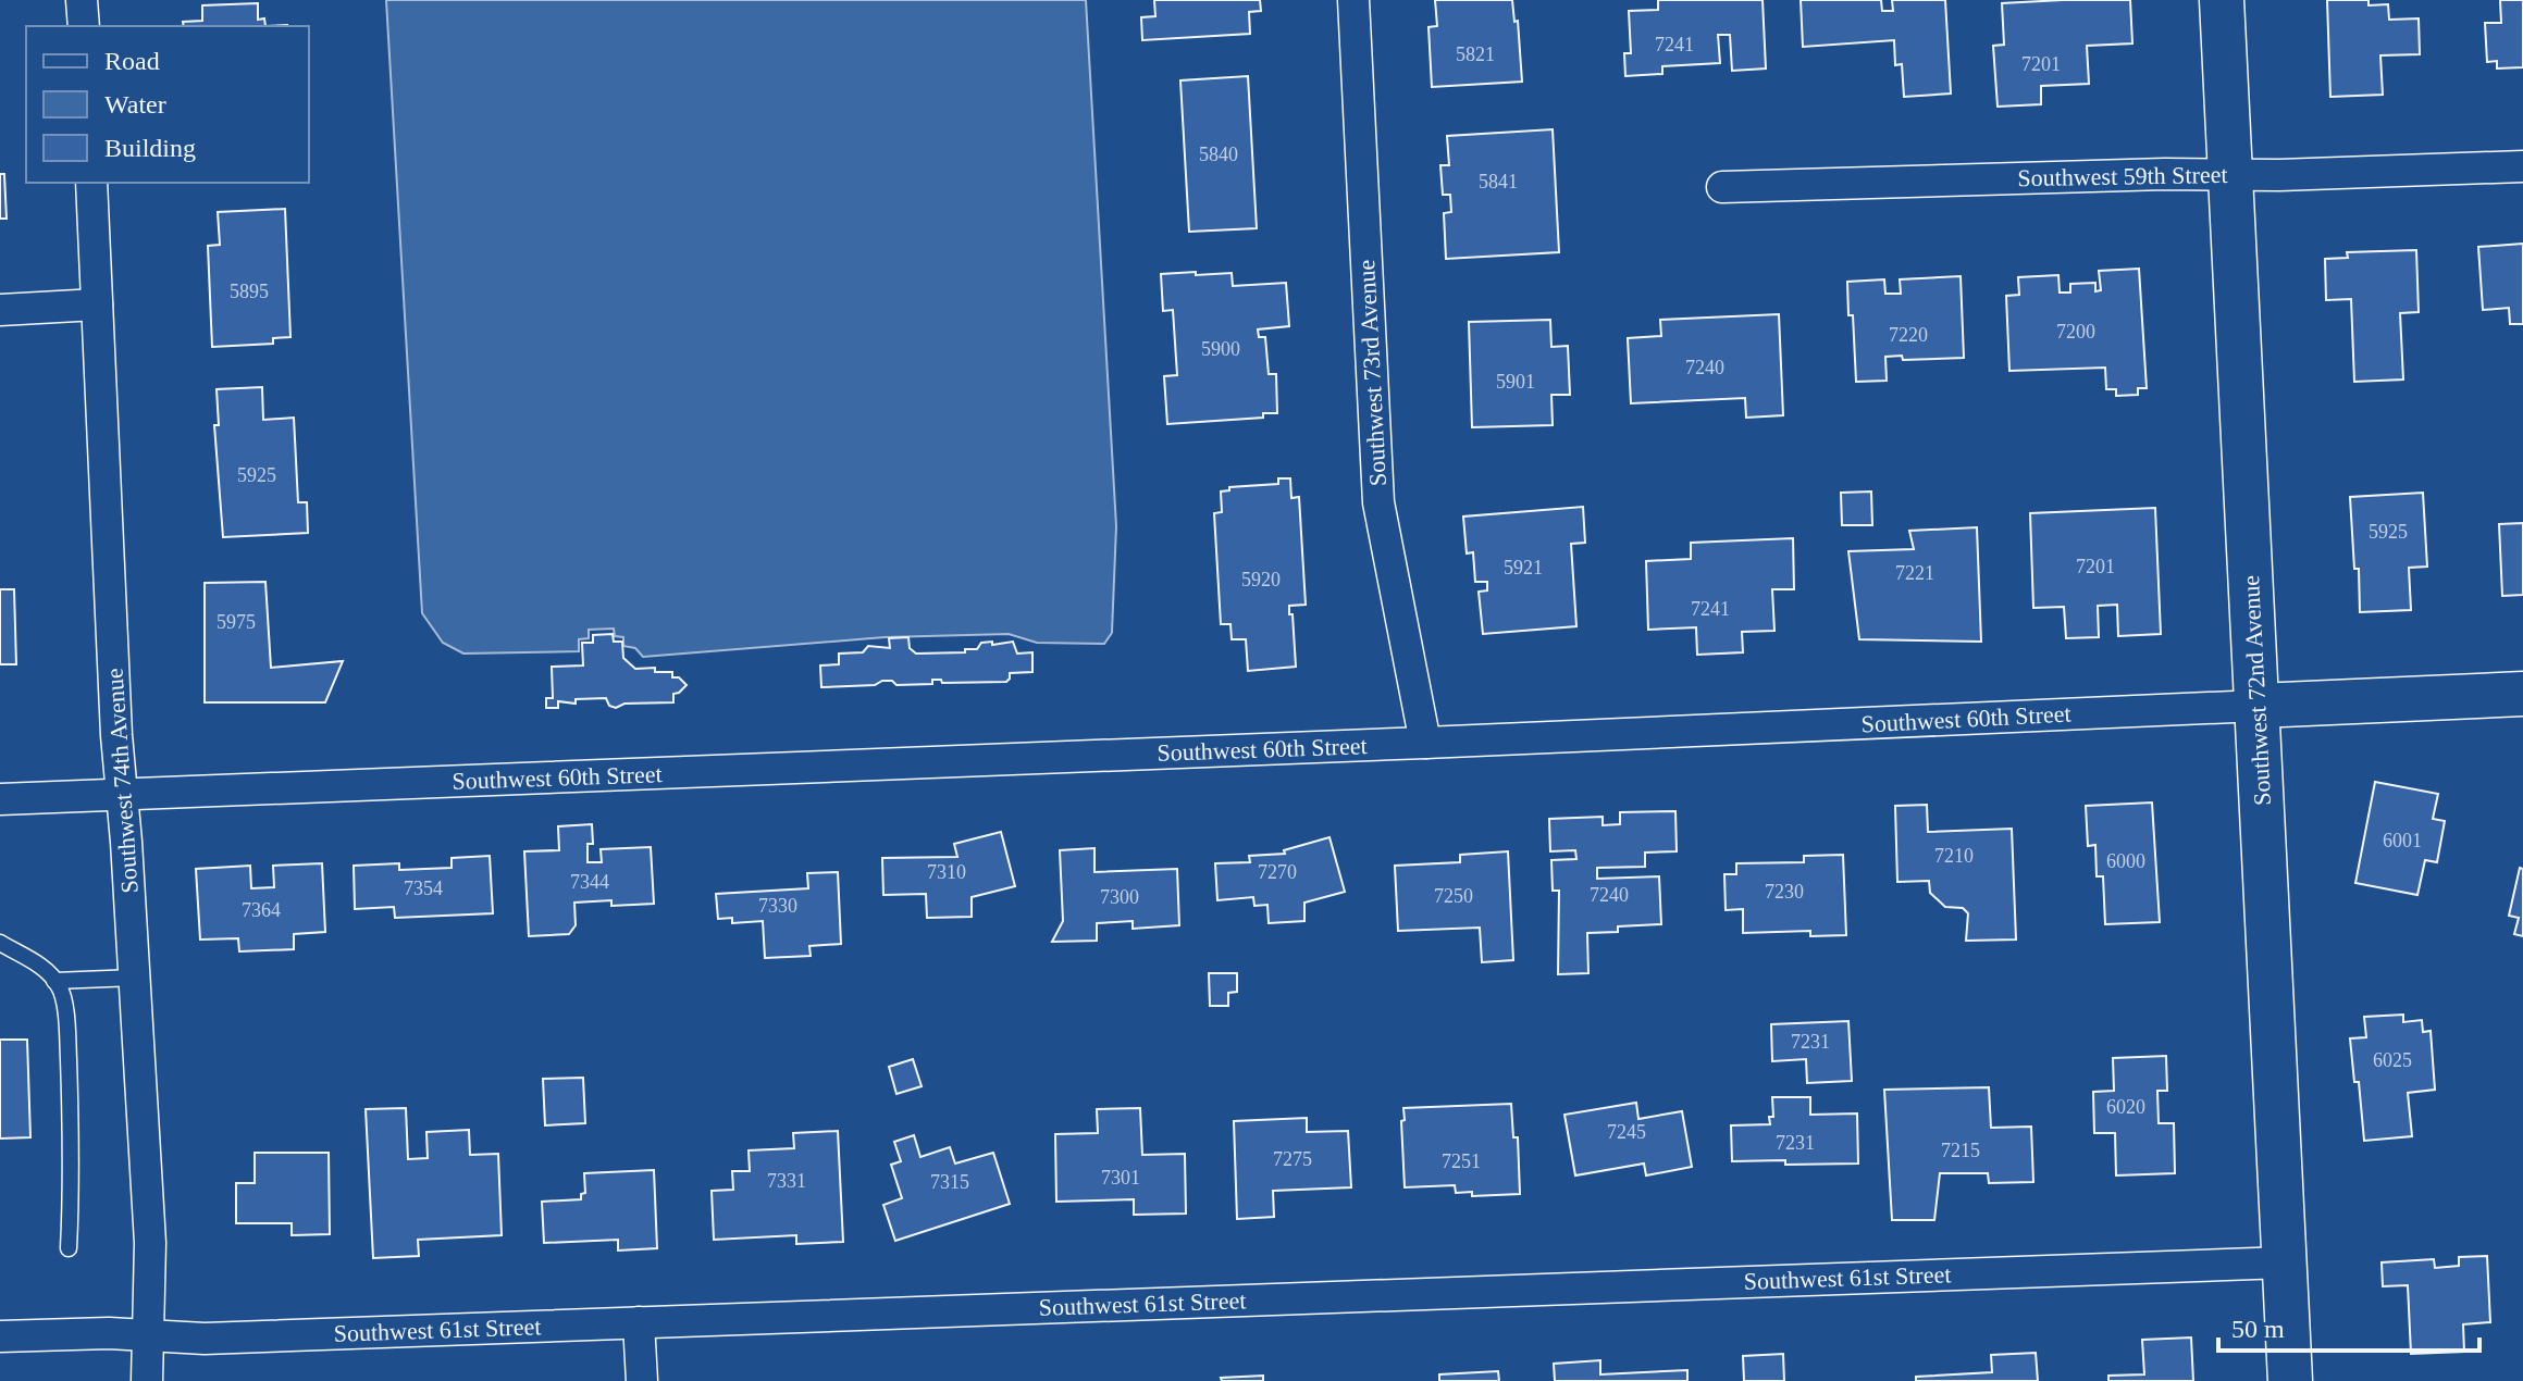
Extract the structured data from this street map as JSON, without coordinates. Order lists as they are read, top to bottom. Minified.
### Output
{"streets":{"street":["Southwest 59th Street","Southwest 73rd Avenue","Southwest 72nd Avenue","Southwest 60th Street","Southwest 74th Avenue","Southwest 61st Street"]},"crossings":[["Southwest 59th Street","Southwest 72nd Avenue"],["Southwest 73rd Avenue","Southwest 60th Street"],["Southwest 72nd Avenue","Southwest 60th Street"],["Southwest 72nd Avenue","Southwest 61st Street"],["Southwest 60th Street","Southwest 74th Avenue"],["Southwest 74th Avenue","Southwest 61st Street"]],"house_numbers":["7241","5821","7201","5840","5841","5895","7200","7220","5900","7240","5901","5925","5925","7201","5921","7221","5920","7241","5975","6001","7210","6000","7310","7270","7344","7354","7230","7240","7250","7300","7330","7364","7231","6025","6020","7245","7231","7215","7275","7251","7301","7331","7315"],"legend":["Road","Water","Building"],"scale_bar":"50 m"}
